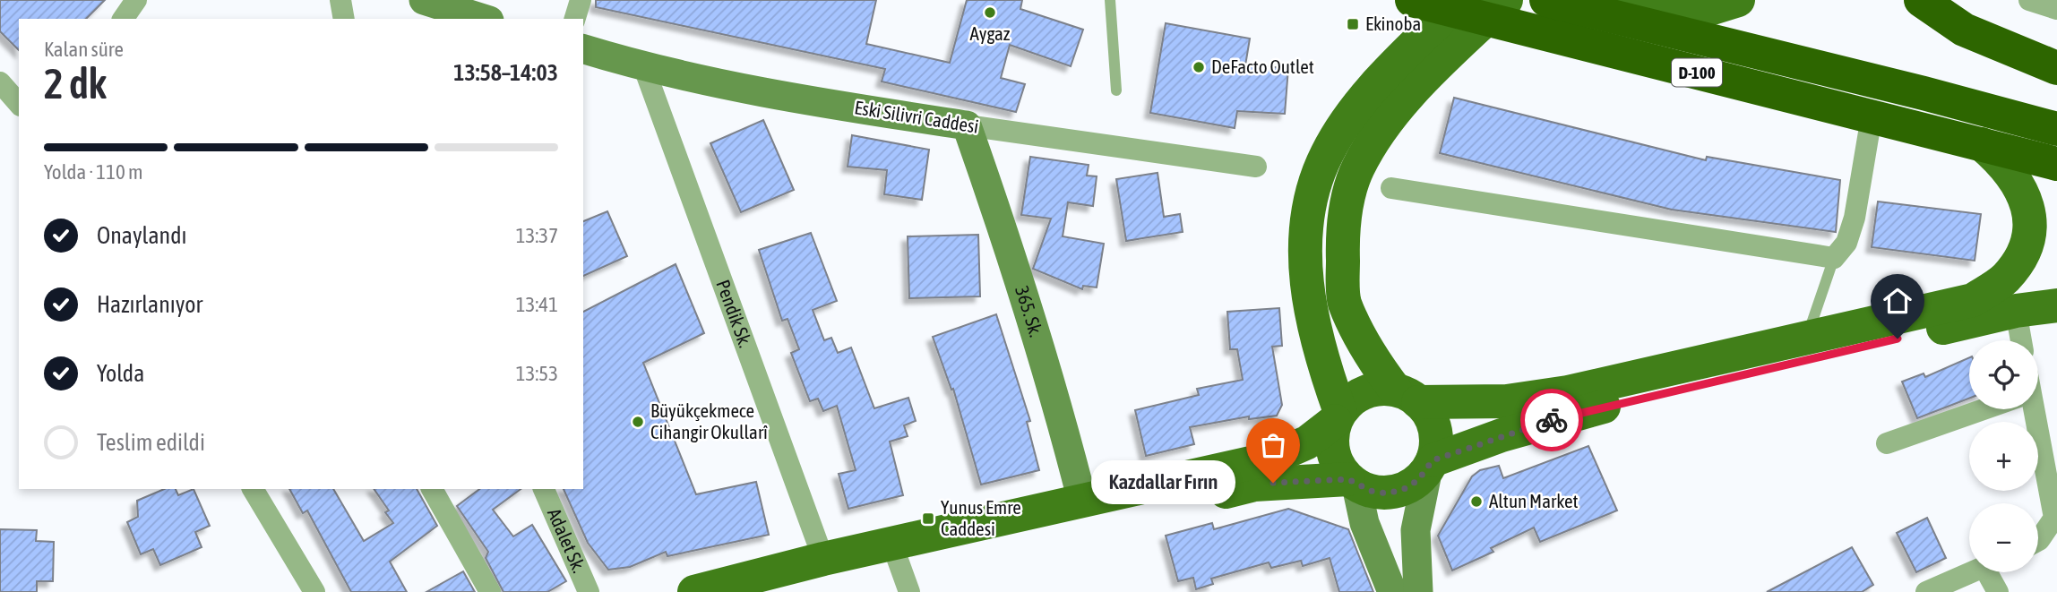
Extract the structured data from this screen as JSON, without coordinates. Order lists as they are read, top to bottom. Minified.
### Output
{"streets":{"highway":["D-100"],"main road":["Eski Silivri Caddesi","365. Sk."],"street":["Pendik Sk.","Adalet Sk."]},"crossings":[["Eski Silivri Caddesi","365. Sk."],["Eski Silivri Caddesi","Pendik Sk."]],"places":{"other":["Aygaz","DeFacto Outlet","Büyükçekmece Cihangir Okullarî","Kazdallar Fırın","Altun Market"],"transit":["Ekinoba","Yunus Emre Caddesi"]},"page":{"heading":["2 dk","Kalan süre","13:58–14:03"],"bar":"Yolda · 110 m","list":[["Onaylandı","13:37"],["Hazırlanıyor","13:41"],["Yolda","13:53"],"Teslim edildi"],"map_buttons":["+","−"],"bubble":"Kazdallar Fırın"}}
